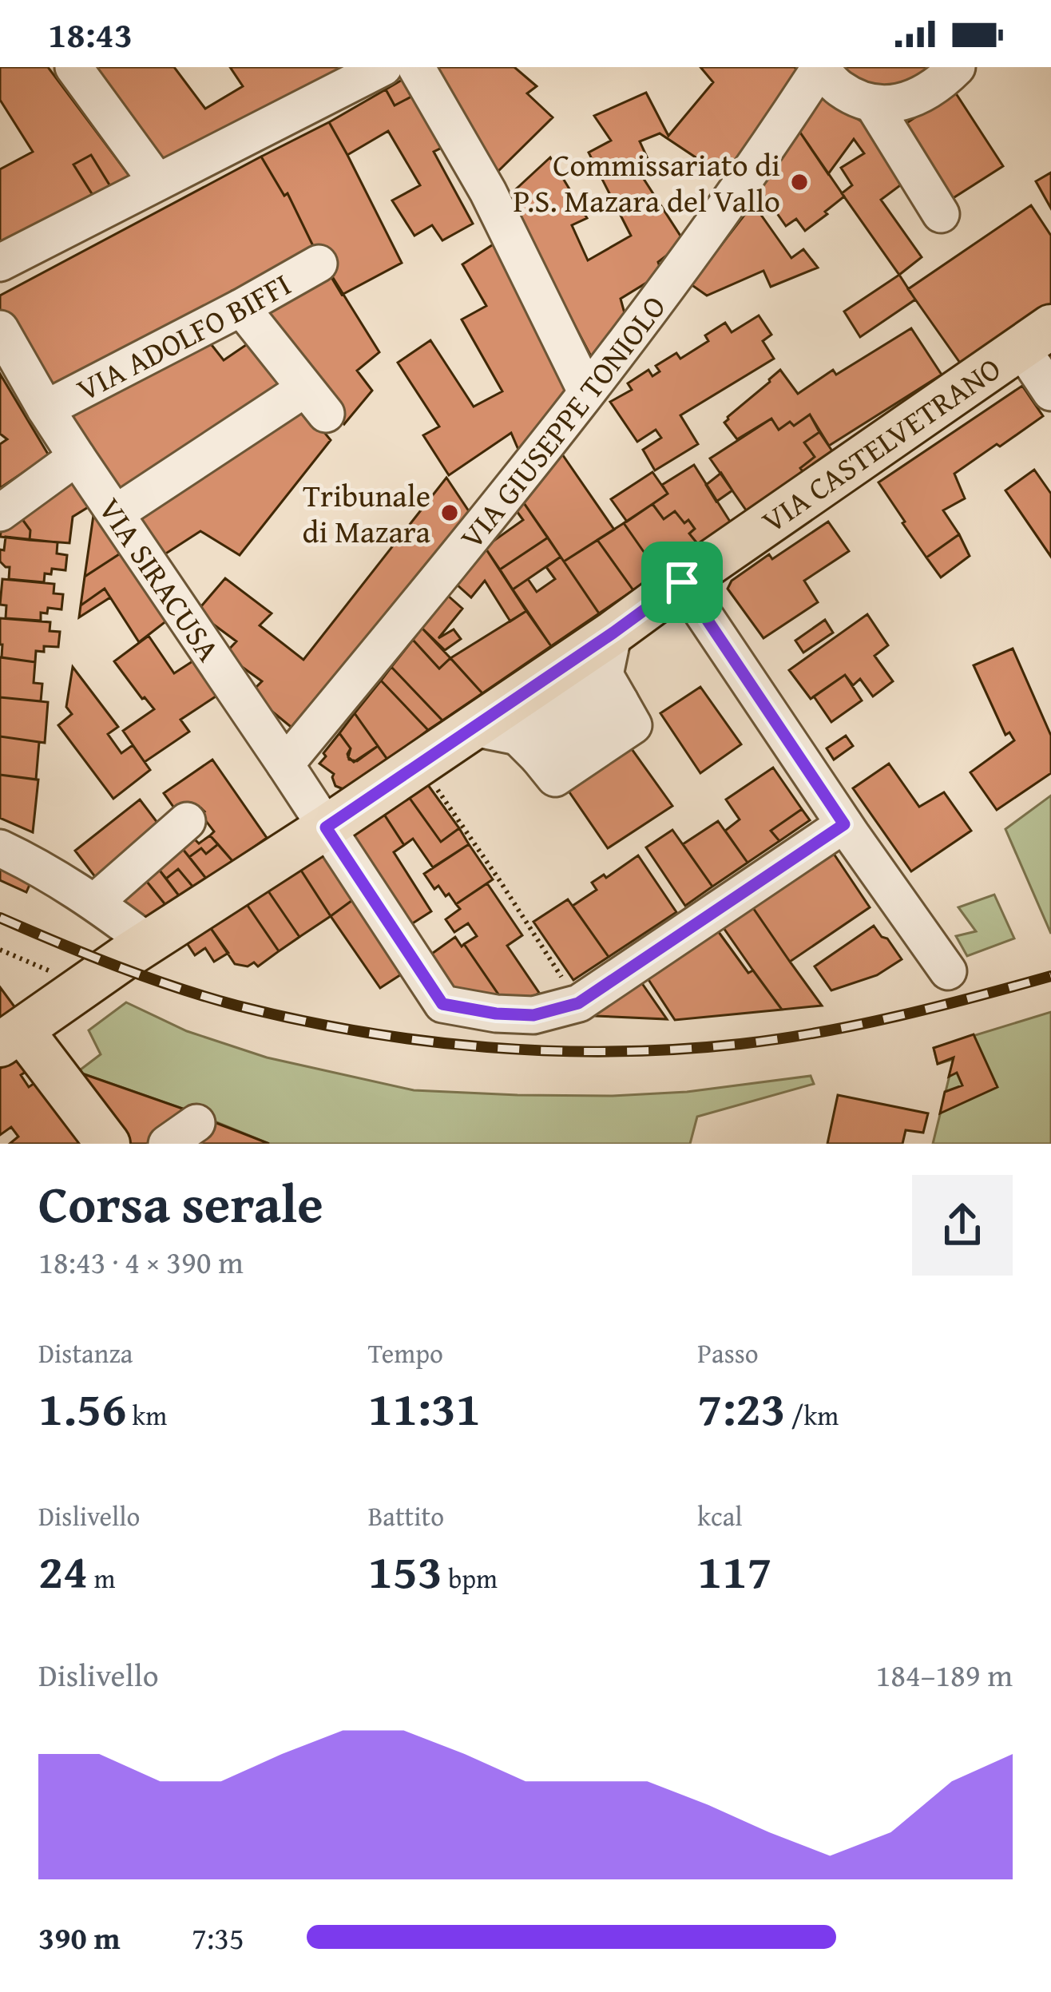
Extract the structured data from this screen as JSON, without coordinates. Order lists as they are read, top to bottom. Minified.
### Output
{"streets":{"main road":["VIA CASTELVETRANO"],"street":["VIA ADOLFO BIFFI","VIA GIUSEPPE TONIOLO","VIA SIRACUSA"]},"crossings":[["VIA ADOLFO BIFFI","VIA SIRACUSA"],["VIA GIUSEPPE TONIOLO","VIA SIRACUSA"],["VIA CASTELVETRANO","VIA SIRACUSA"]],"places":["Commissariato di P.S. Mazara del Vallo","Tribunale di Mazara"],"page":{"status":"18:43","heading":["Corsa serale","18:43 · 4 × 390 m"],"stats":[["Distanza","1.56 km"],["Tempo","11:31"],["Passo","7:23 /km"],["Dislivello","24 m"],["Battito","153 bpm"],["kcal","117"]],"chart":["Dislivello","184–189 m"],"list":[{"name":"390 m","note":"7:35"}]}}
